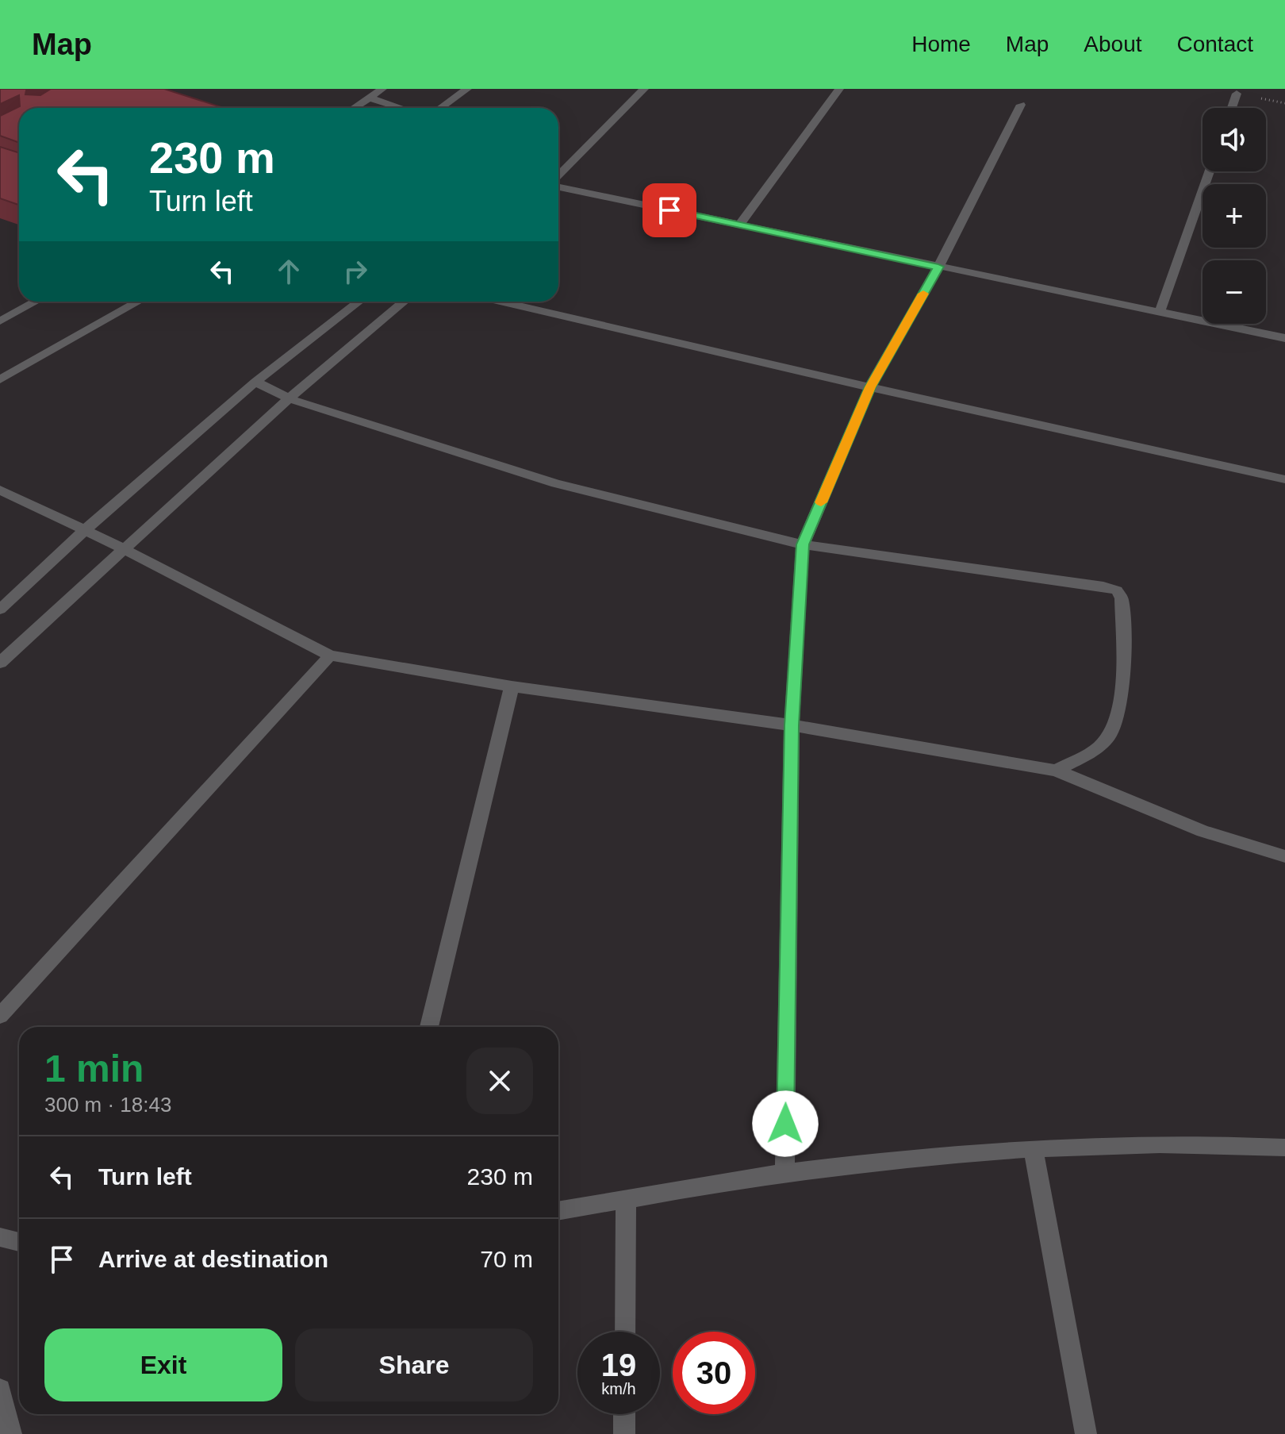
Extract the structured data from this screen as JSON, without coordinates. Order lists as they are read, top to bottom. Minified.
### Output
{"page":{"header":"Map","nav":["Home","Map","About","Contact"],"map_buttons":["+","−"],"turn":["230 m","Turn left"],"heading":["1 min","300 m · 18:43"],"list":[{"name":"Turn left","value":"230 m"},{"name":"Arrive at destination","value":"70 m"}],"buttons":["Exit","Share"],"speed":"19 km/h","limit":"30"}}
